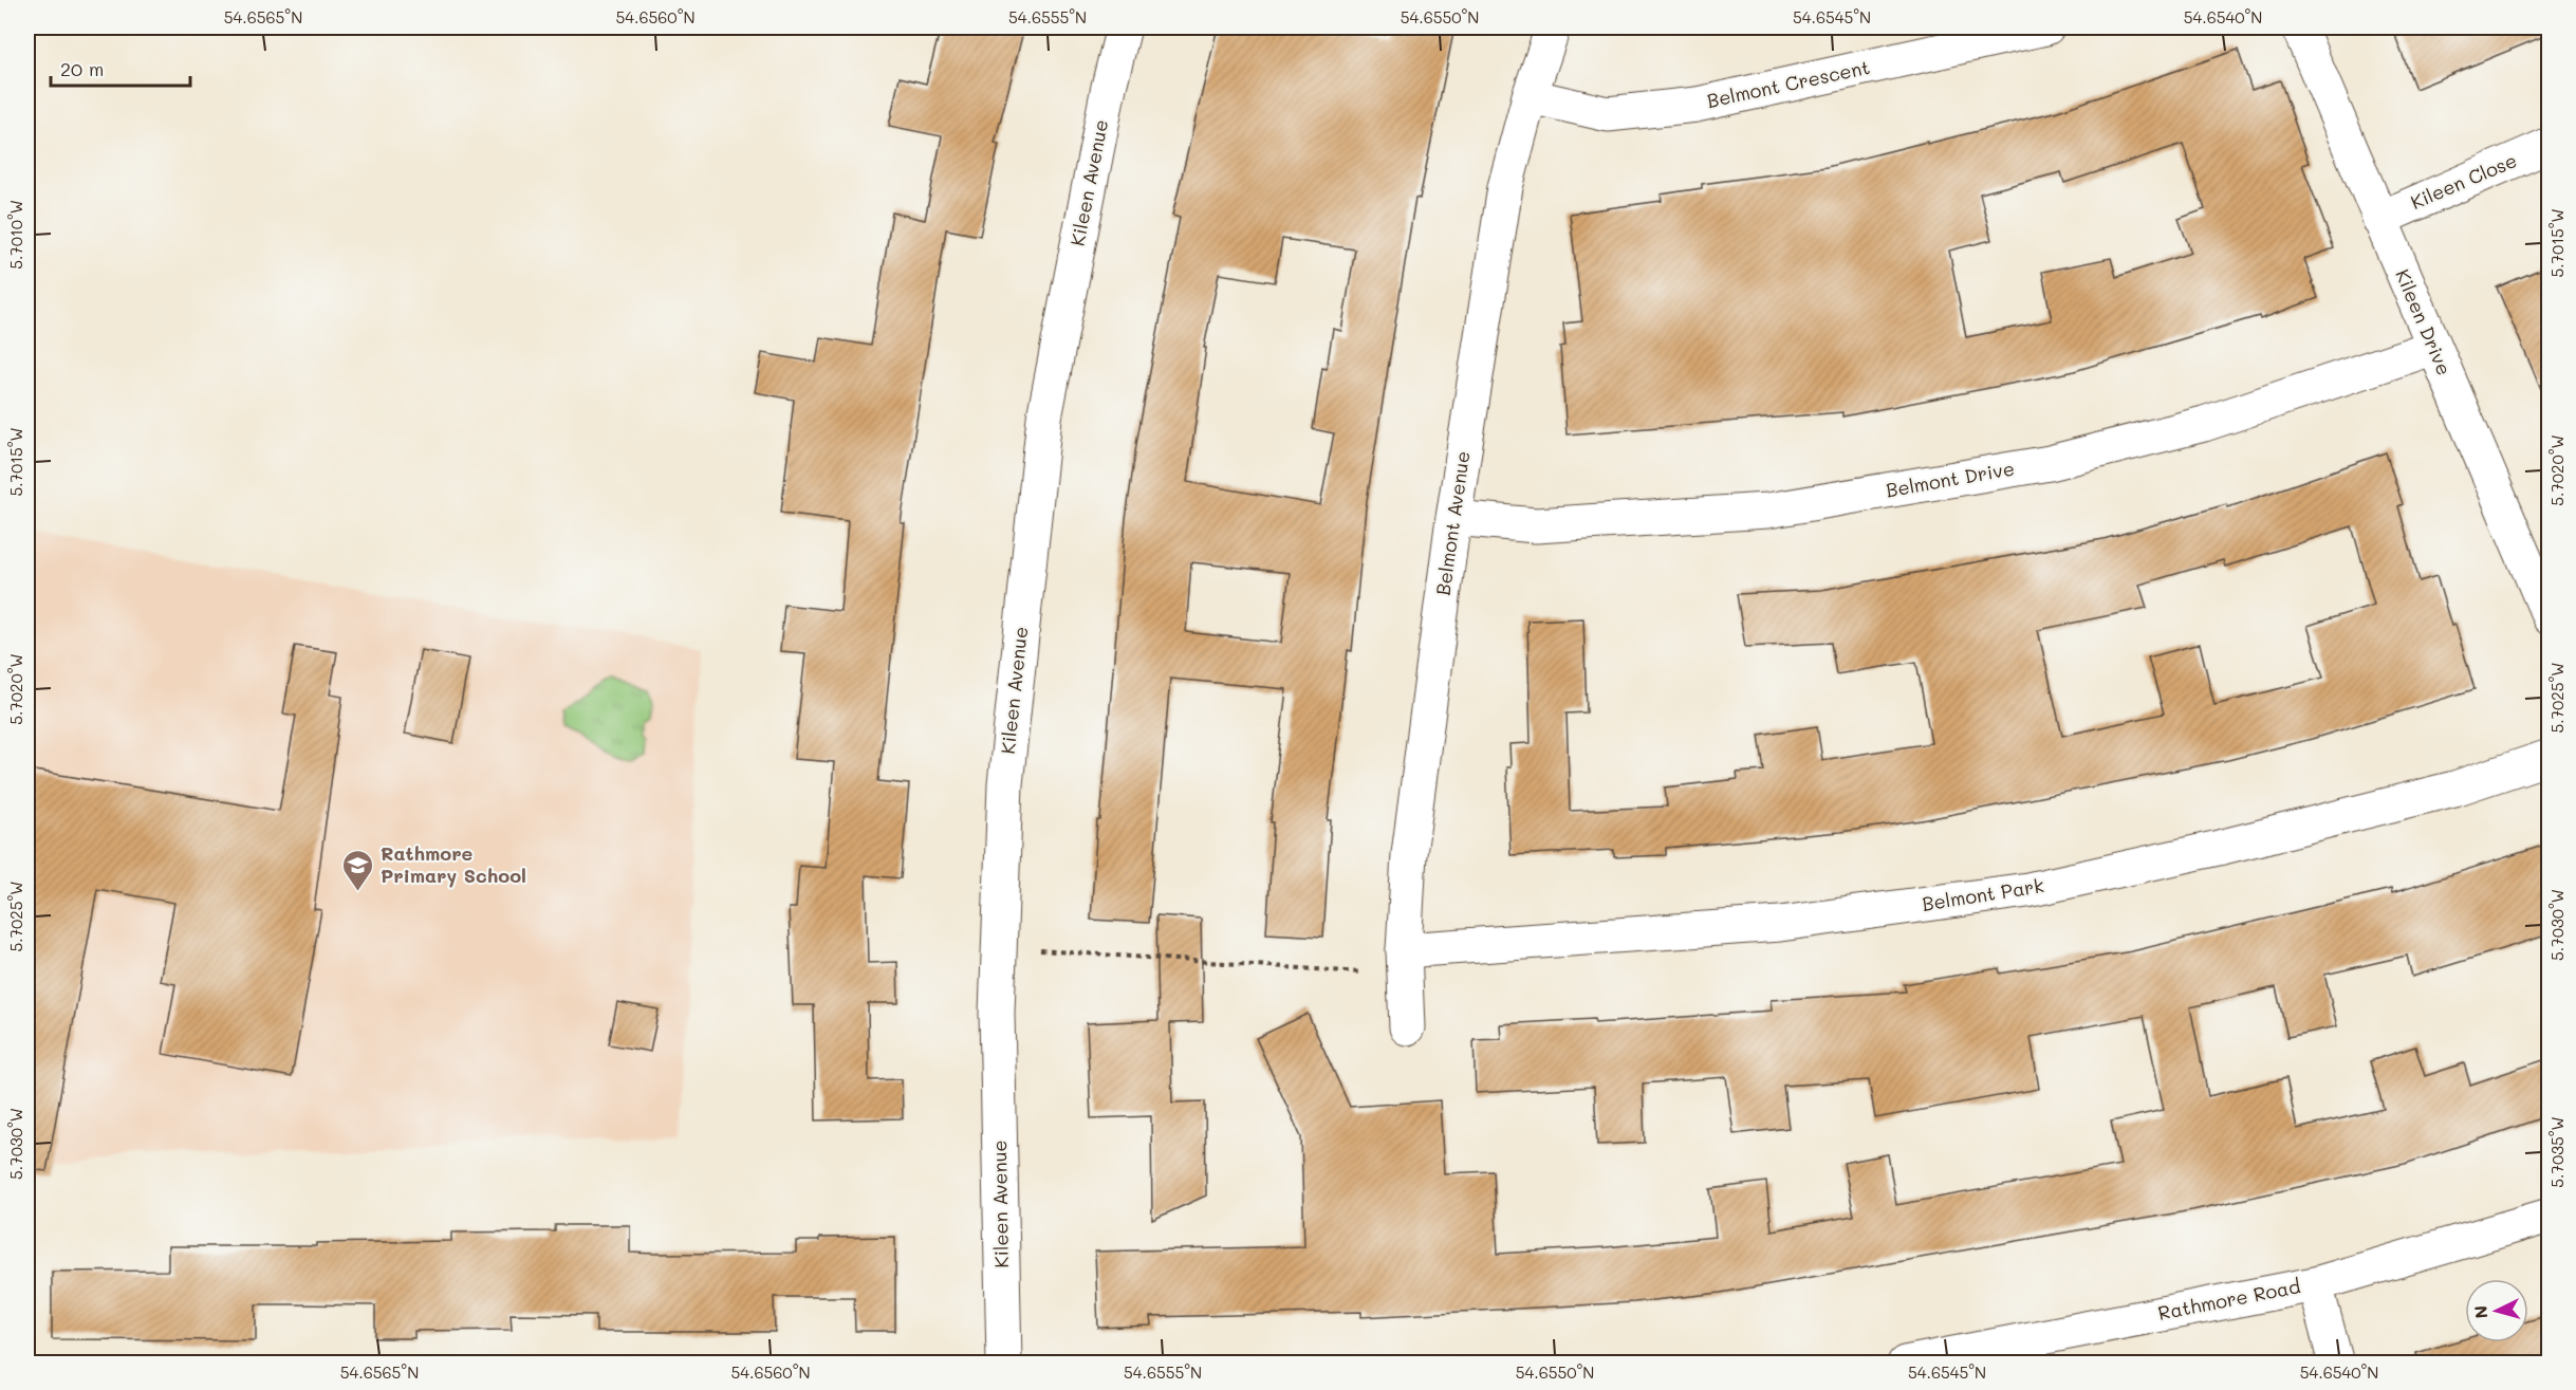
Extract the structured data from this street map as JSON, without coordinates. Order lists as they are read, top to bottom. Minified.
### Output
{"streets":{"street":["Belmont Crescent","Kileen Close","Kileen Avenue","Kileen Drive","Belmont Drive","Belmont Avenue","Belmont Park","Rathmore Road"]},"crossings":[["Belmont Crescent","Belmont Avenue"],["Kileen Close","Kileen Drive"],["Kileen Drive","Belmont Drive"],["Belmont Drive","Belmont Avenue"],["Belmont Avenue","Belmont Park"]],"places":{"school or university":["Rathmore Primary School"]},"scale_bar":"20 m","north":"left","coordinates":["54.6565°N","54.6560°N","54.6555°N","54.6550°N","54.6545°N","54.6540°N","5.7010°W","5.7015°W","5.7020°W","5.7025°W","5.7030°W","5.7035°W"]}
